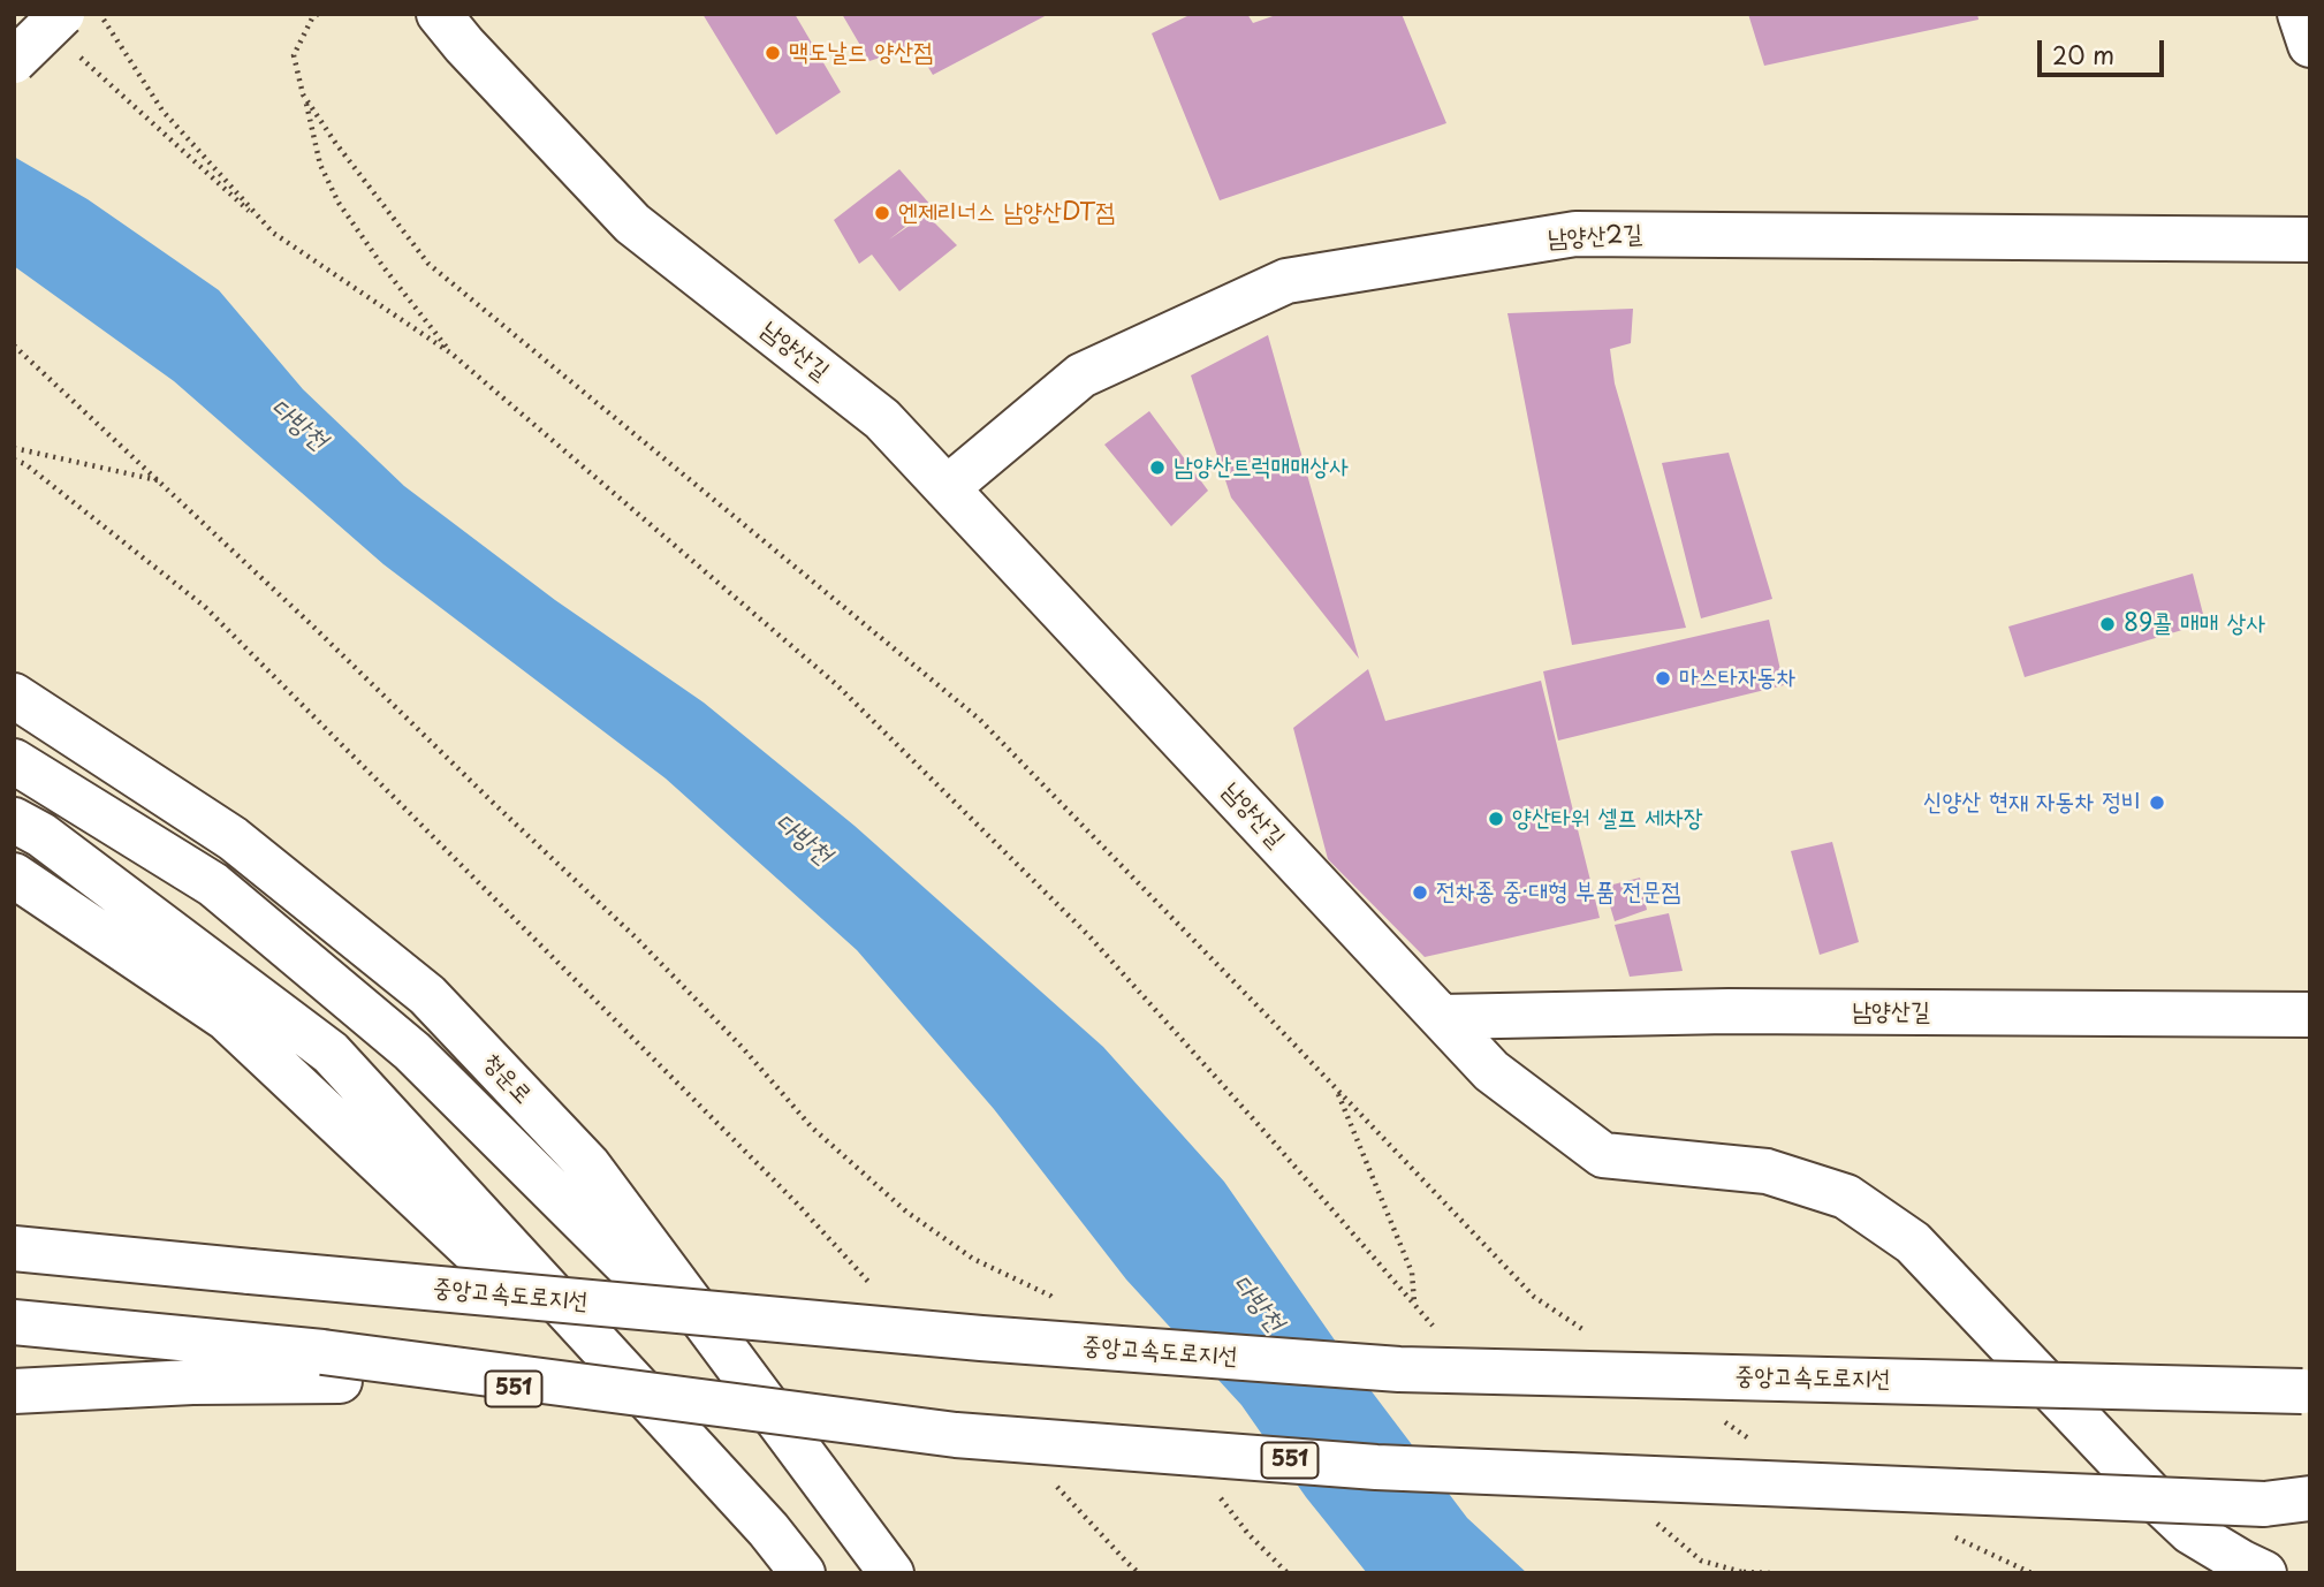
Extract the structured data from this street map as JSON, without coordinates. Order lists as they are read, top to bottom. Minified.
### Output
{"streets":{"main road":["남양산2길","남양산길","청운로","중앙고속도로지선","551"]},"crossings":[["남양산2길","남양산길"]],"water":["다방천"],"places":["맥도날드 양산점","엔제리너스 남양산DT점","남양산트럭매매상사","89콜 매매 상사","마스타자동차","신양산 현재 자동차 정비","양산타워 셀프 세차장","전차종 중·대형 부품 전문점"],"scale_bar":"20 m"}
